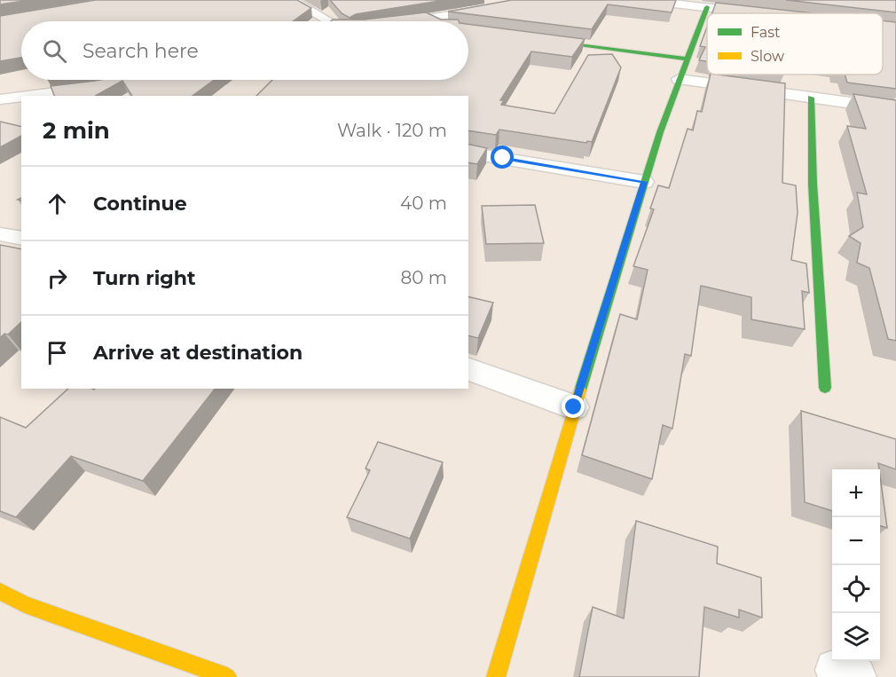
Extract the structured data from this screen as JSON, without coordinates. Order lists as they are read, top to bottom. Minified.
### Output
{"legend":["Fast","Slow"],"page":{"search":"Search here","heading":["2 min","Walk · 120 m"],"list":[["Continue","40 m"],["Turn right","80 m"],"Arrive at destination"],"map_buttons":["+","−"]}}
